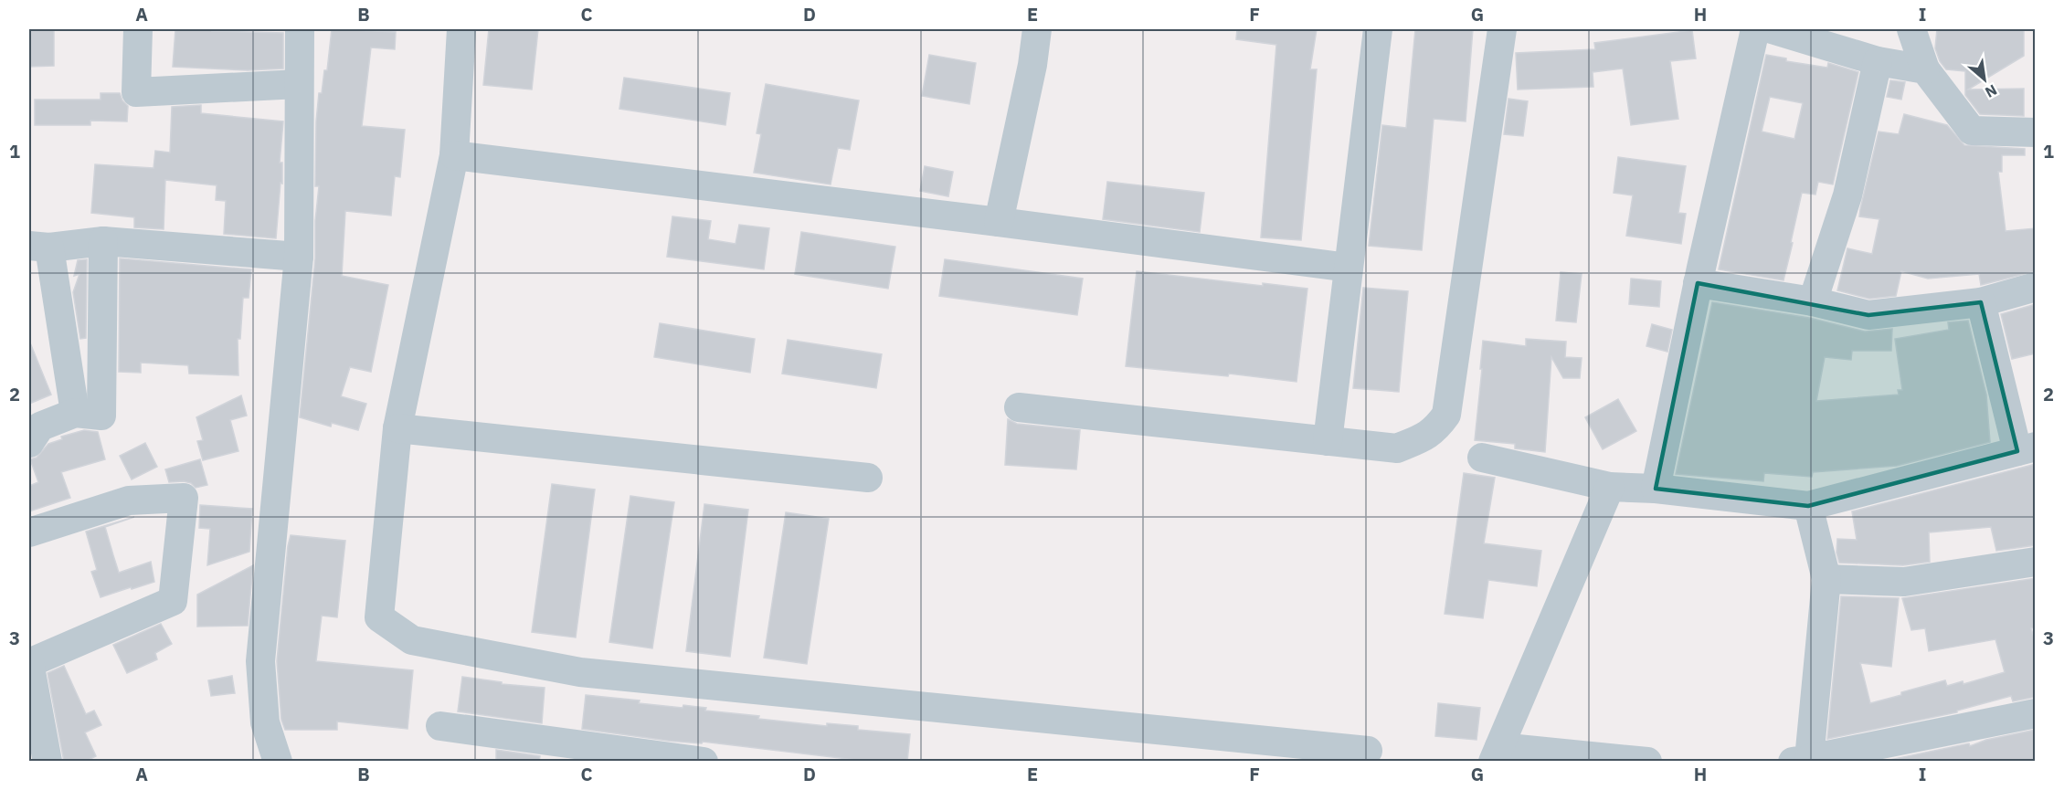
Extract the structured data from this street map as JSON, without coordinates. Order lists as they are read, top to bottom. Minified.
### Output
{"north":"bottom right","grid":{"columns":["A","B","C","D","E","F","G","H","I"],"rows":["1","2","3"]}}
